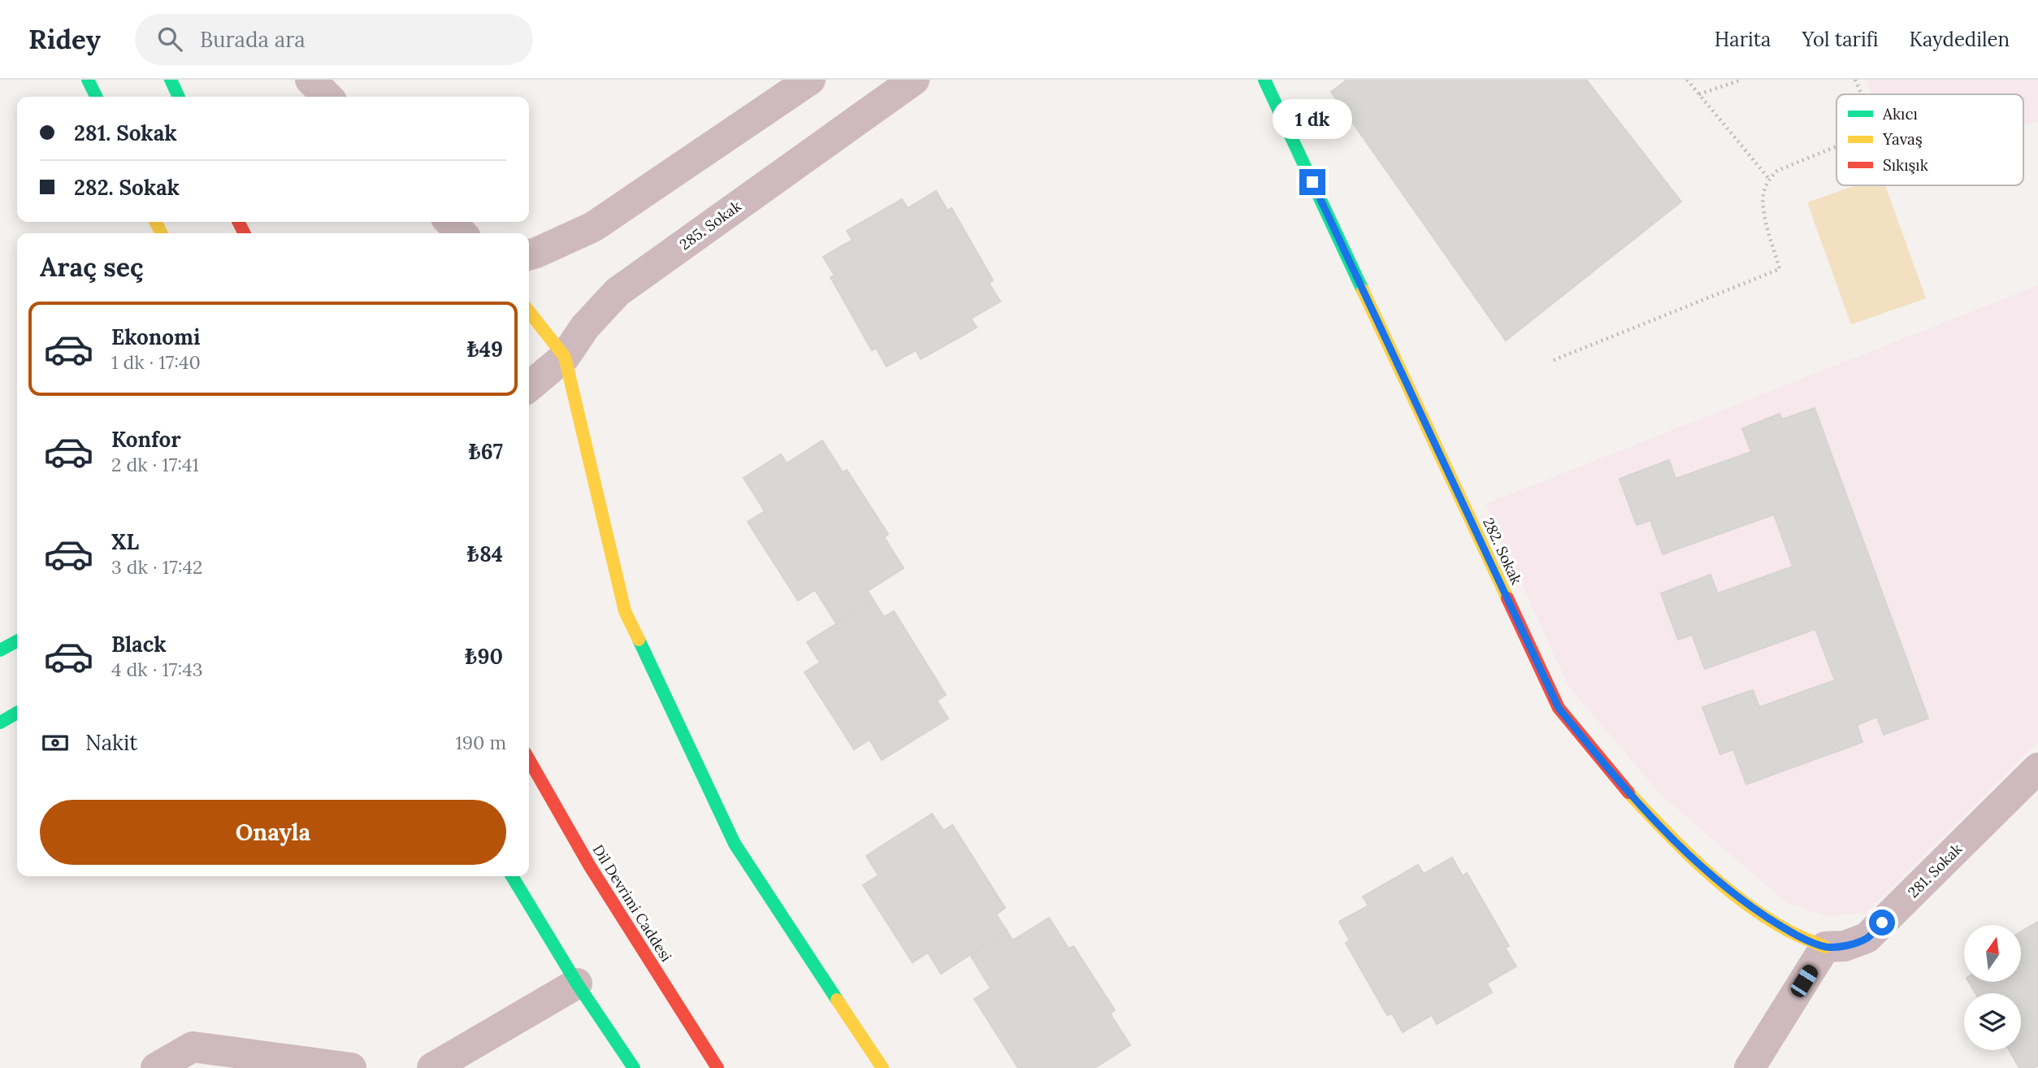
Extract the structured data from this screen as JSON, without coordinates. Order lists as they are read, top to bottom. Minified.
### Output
{"streets":{"street":["285. Sokak","282. Sokak","281. Sokak","Dil Devrimi Caddesi"]},"crossings":[["282. Sokak","281. Sokak"]],"legend":["Akıcı","Yavaş","Sıkışık"],"north":"top","page":{"header":"Ridey","search":"Burada ara","nav":["Harita","Yol tarifi","Kaydedilen"],"banner":["281. Sokak","282. Sokak"],"bubble":"1 dk","heading":"Araç seç","list":[{"name":"Ekonomi","note":"1 dk · 17:40","value":"₺49"},{"name":"Konfor","note":"2 dk · 17:41","value":"₺67"},{"name":"XL","note":"3 dk · 17:42","value":"₺84"},{"name":"Black","note":"4 dk · 17:43","value":"₺90"}],"pay":["Nakit","190 m"],"buttons":"Onayla"}}
